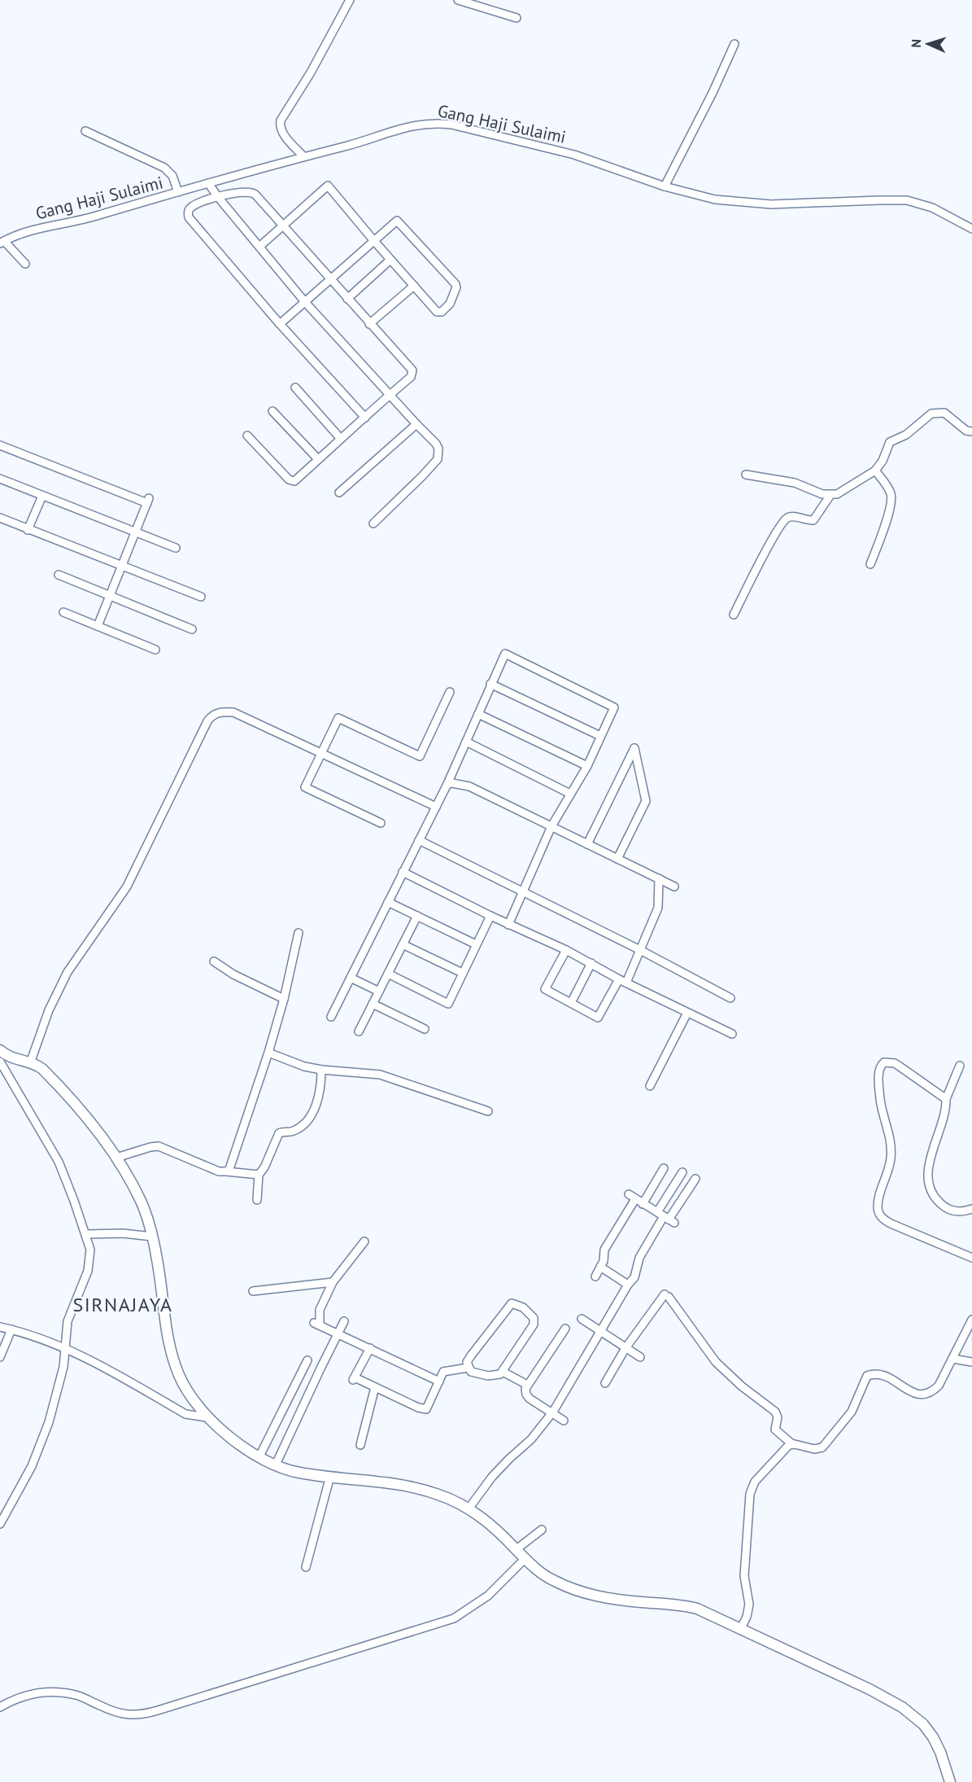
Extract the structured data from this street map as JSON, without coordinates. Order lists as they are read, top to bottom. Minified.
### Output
{"streets":{"street":["Gang Haji Sulaimi"]},"districts":["SIRNAJAYA"],"north":"left"}
